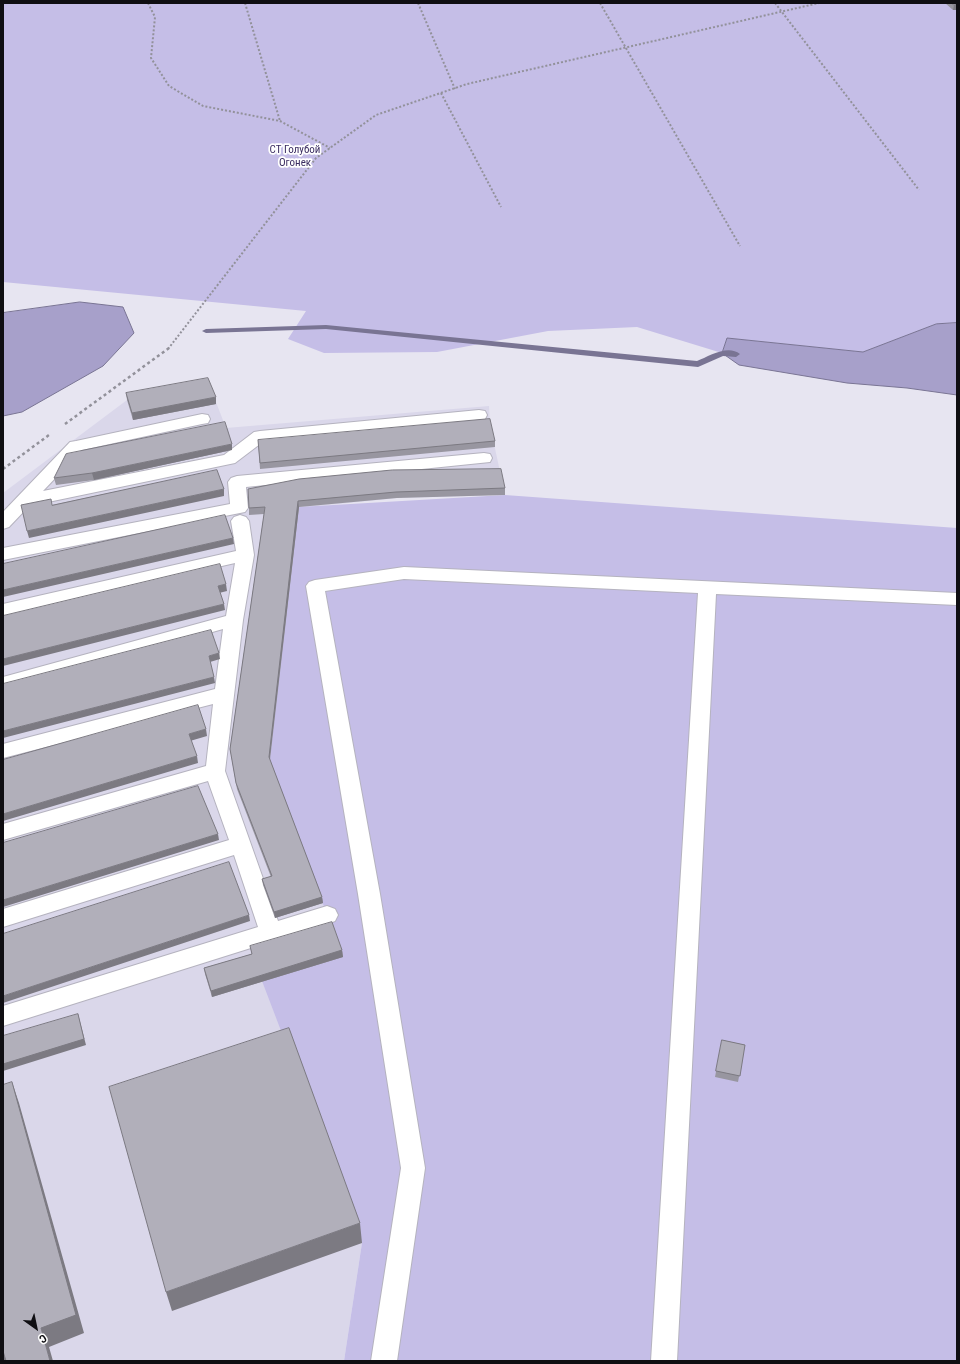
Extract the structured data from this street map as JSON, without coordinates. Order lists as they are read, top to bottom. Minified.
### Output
{"parks":["СТ Голубой Огонек"],"north":"bottom right"}
